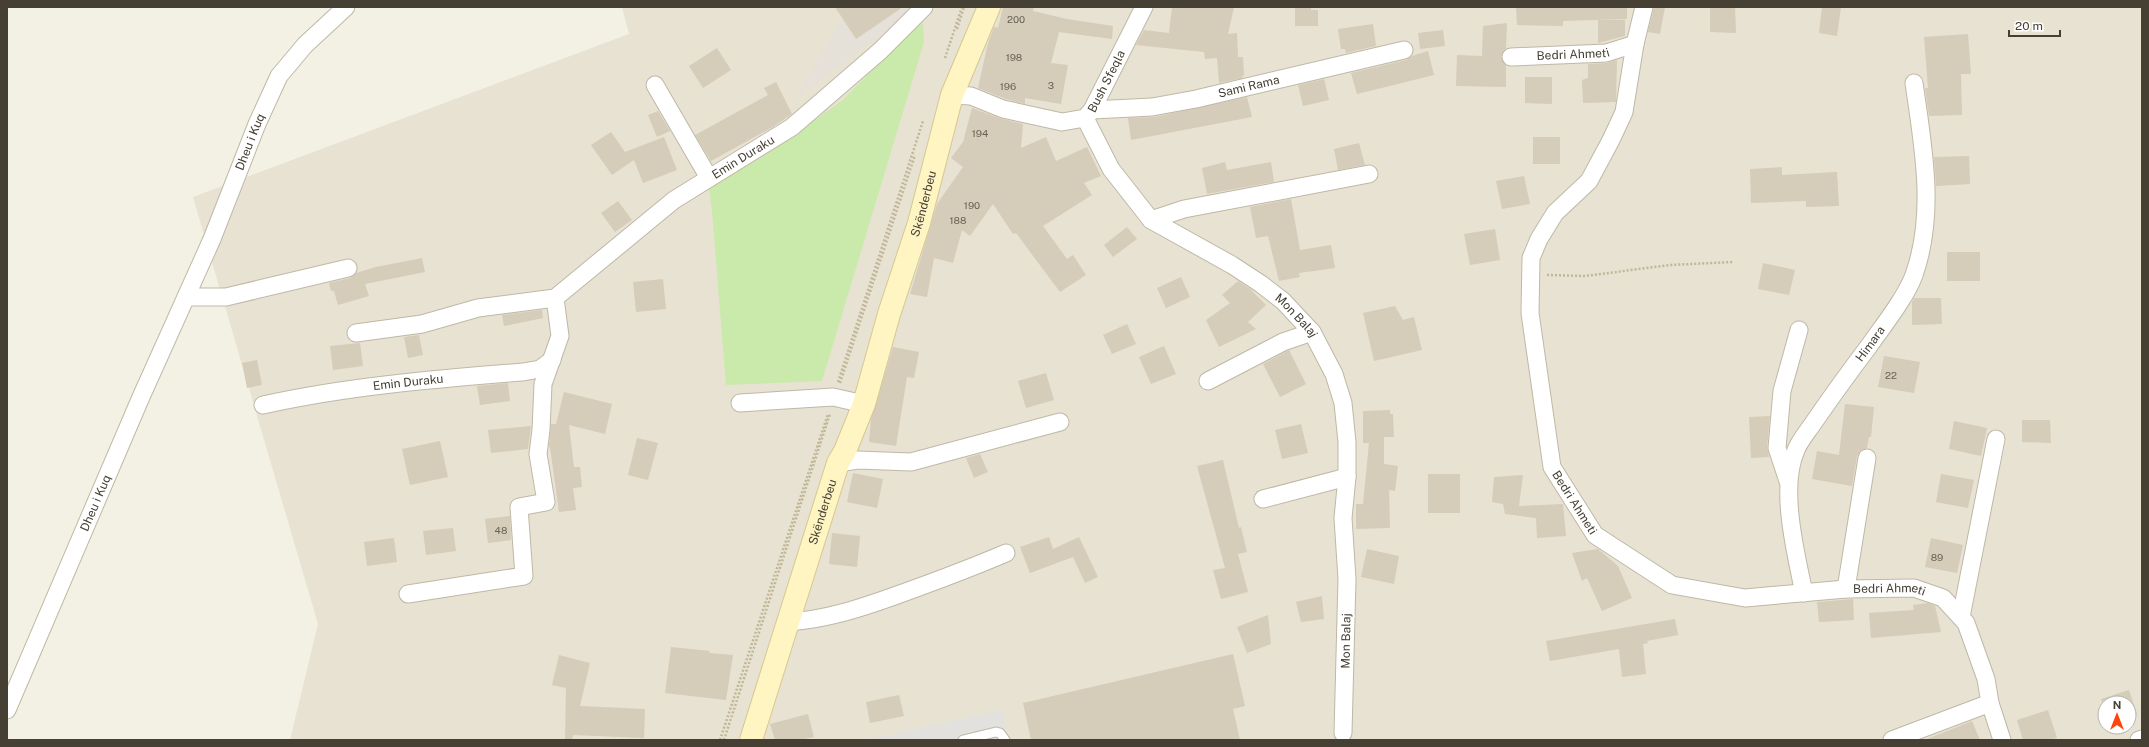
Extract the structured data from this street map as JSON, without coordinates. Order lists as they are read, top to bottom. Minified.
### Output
{"streets":{"main road":["Skënderbeu"],"street":["Bedri Ahmeti","Bush Sfeqla","Sami Rama","Dheu i Kuq","Emin Duraku","Mon Balaj","Himara"]},"crossings":[["Bedri Ahmeti","Himara"],["Bush Sfeqla","Sami Rama"],["Bush Sfeqla","Skënderbeu"],["Bush Sfeqla","Mon Balaj"],["Sami Rama","Mon Balaj"]],"house_numbers":["200","198","3","196","194","190","188","22","48","89"],"scale_bar":"20 m","north":"top"}
